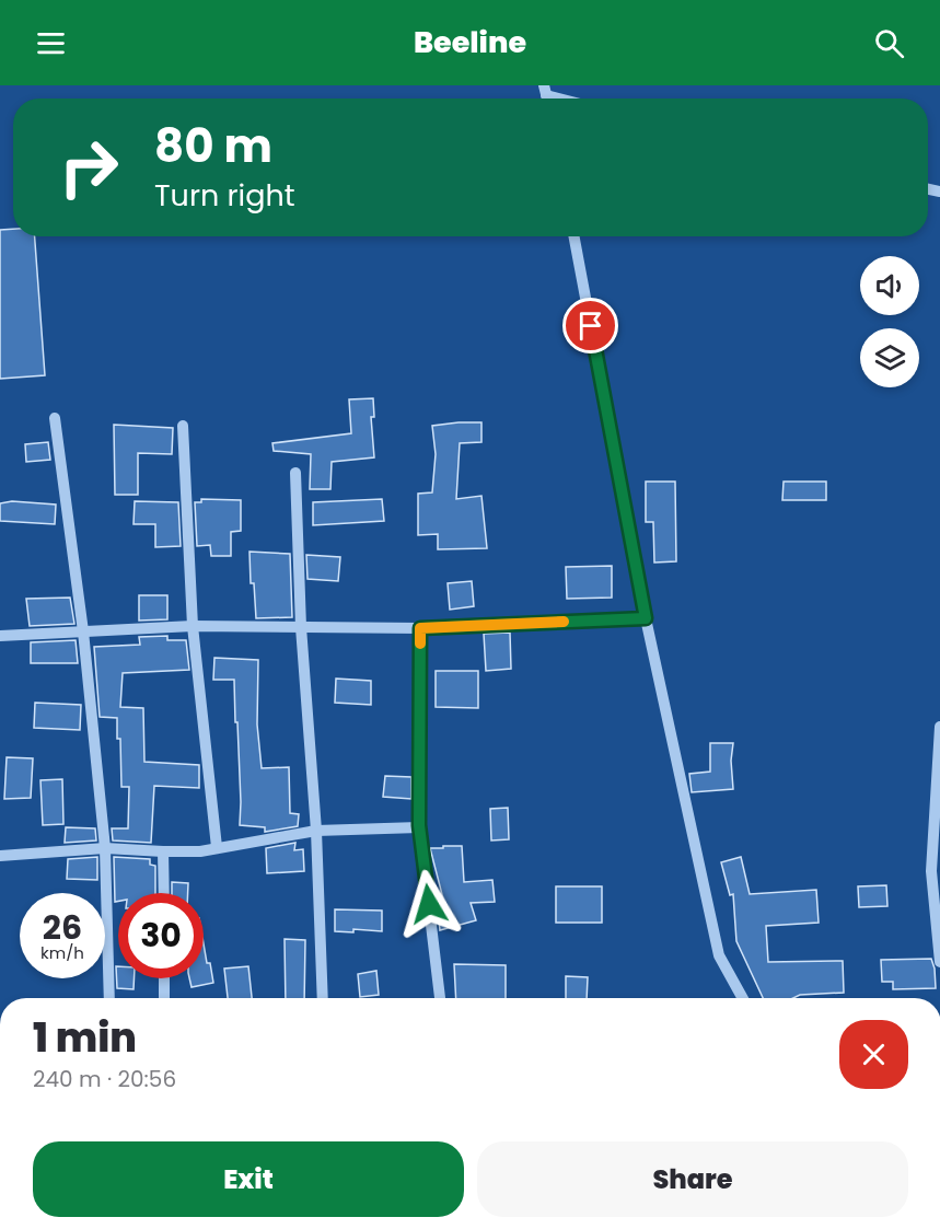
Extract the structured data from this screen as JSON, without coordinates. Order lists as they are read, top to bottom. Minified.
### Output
{"page":{"header":"Beeline","turn":["80 m","Turn right"],"speed":"26 km/h","limit":"30","heading":["1 min","240 m · 20:56"],"buttons":["Exit","Share"]}}
